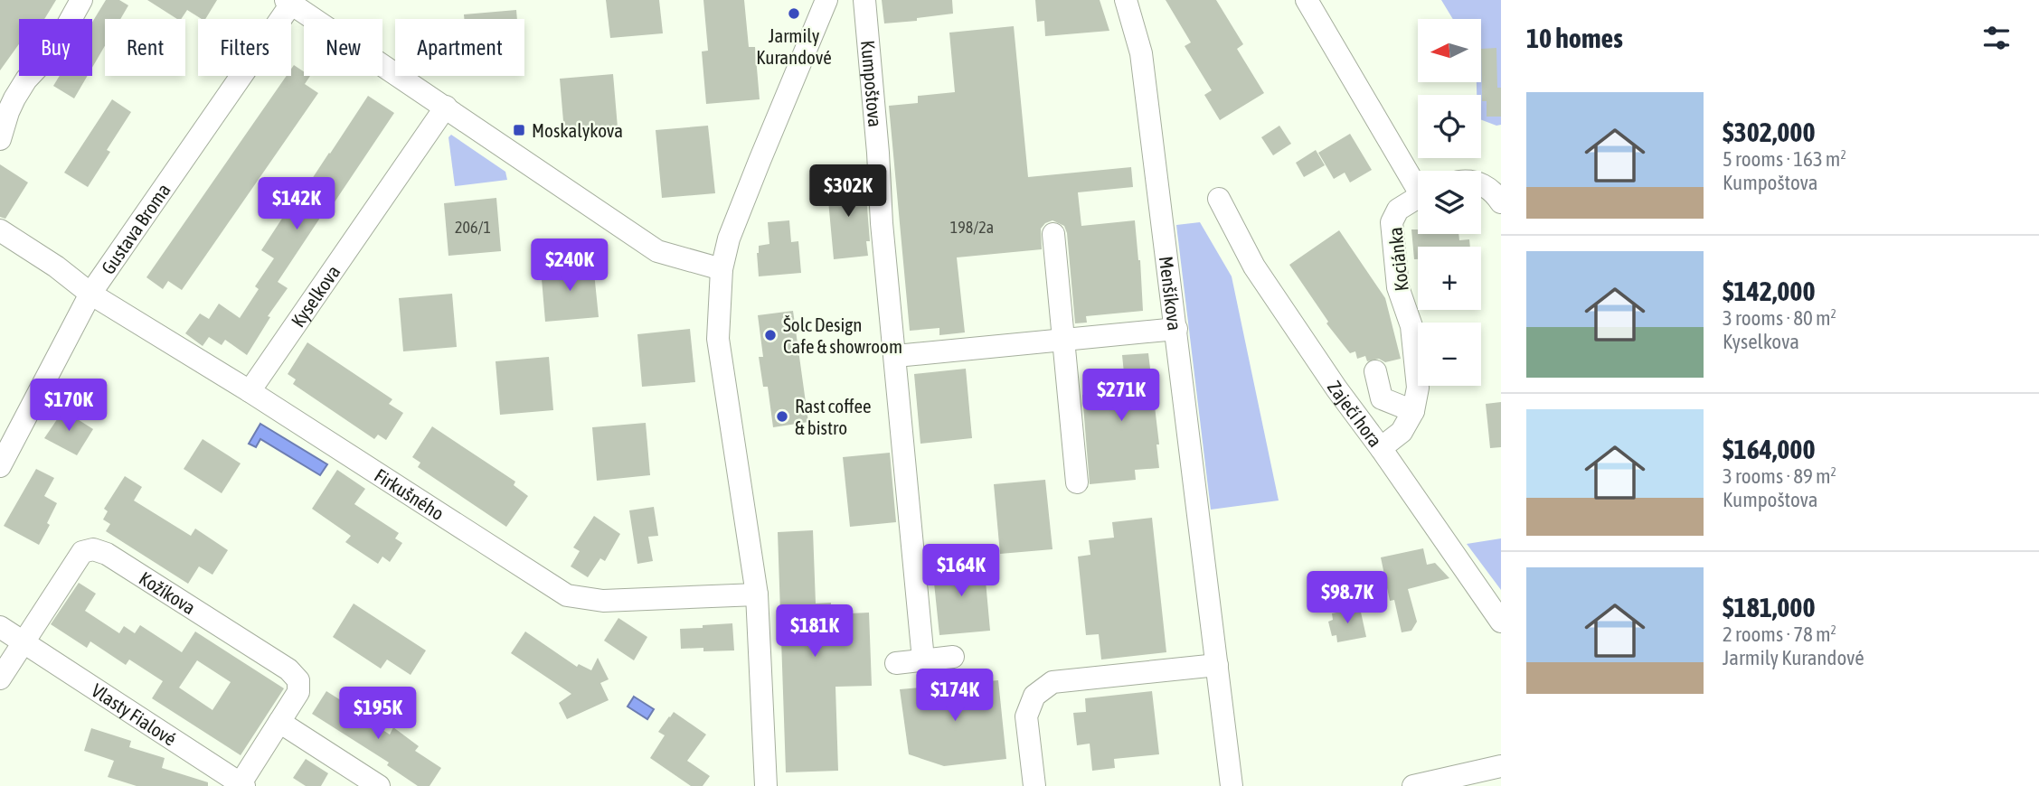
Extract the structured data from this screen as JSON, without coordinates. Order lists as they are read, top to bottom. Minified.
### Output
{"streets":{"street":["Kumpoštova","Gustava Broma","Kociánka","Menšíkova","Kyselkova","Zaječí hora","Firkušného","Kožíkova","Vlasty Fialové"]},"crossings":[["Gustava Broma","Firkušného"],["Kociánka","Zaječí hora"],["Kyselkova","Firkušného"],["Kožíkova","Vlasty Fialové"]],"places":{"other":["Jarmily Kurandové","Šolc Design Cafe & showroom","Rast coffee & bistro"],"transit":["Moskalykova"]},"house_numbers":["206/1","198/2a"],"north":"left","page":{"heading":"10 homes","map_buttons":["+","−"],"chip":["Buy","Rent","Filters","New","Apartment"],"list":[{"name":"$302,000","note":"5 rooms · 163 m² · Kumpoštova"},{"name":"$142,000","note":"3 rooms · 80 m² · Kyselkova"},{"name":"$164,000","note":"3 rooms · 89 m² · Kumpoštova"},{"name":"$181,000","note":"2 rooms · 78 m² · Jarmily Kurandové"}],"price":["$302K","$142K","$240K","$271K","$170K","$164K","$98.7K","$181K","$174K","$195K"]}}
